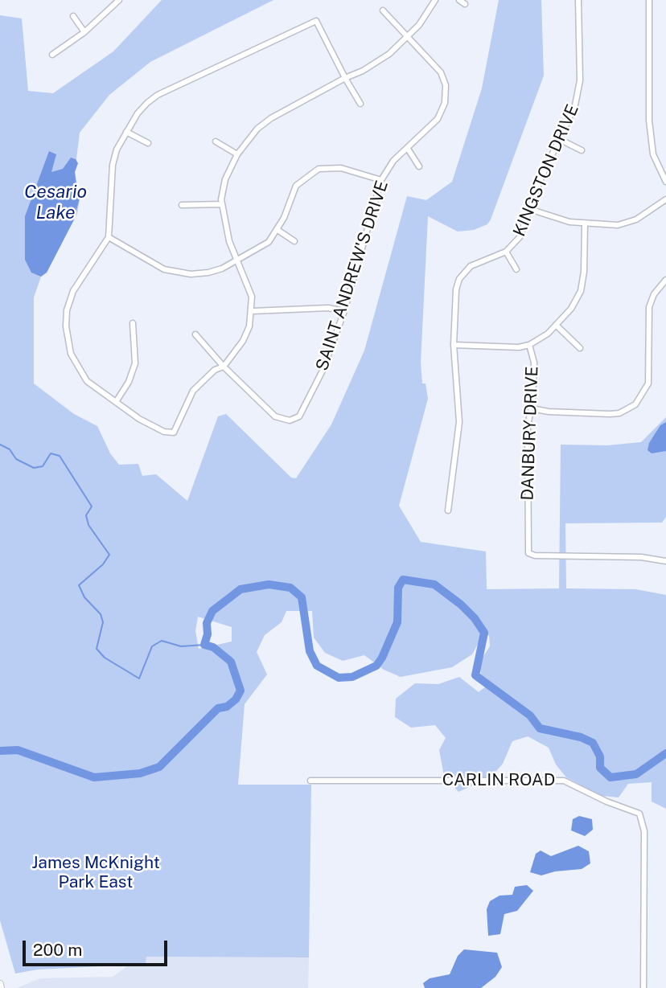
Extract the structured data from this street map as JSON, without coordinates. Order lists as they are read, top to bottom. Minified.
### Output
{"streets":{"street":["KINGSTON DRIVE","SAINT ANDREW'S DRIVE","DANBURY DRIVE","CARLIN ROAD"]},"water":["Cesario Lake"],"parks":["James McKnight Park East"],"scale_bar":"200 m"}
